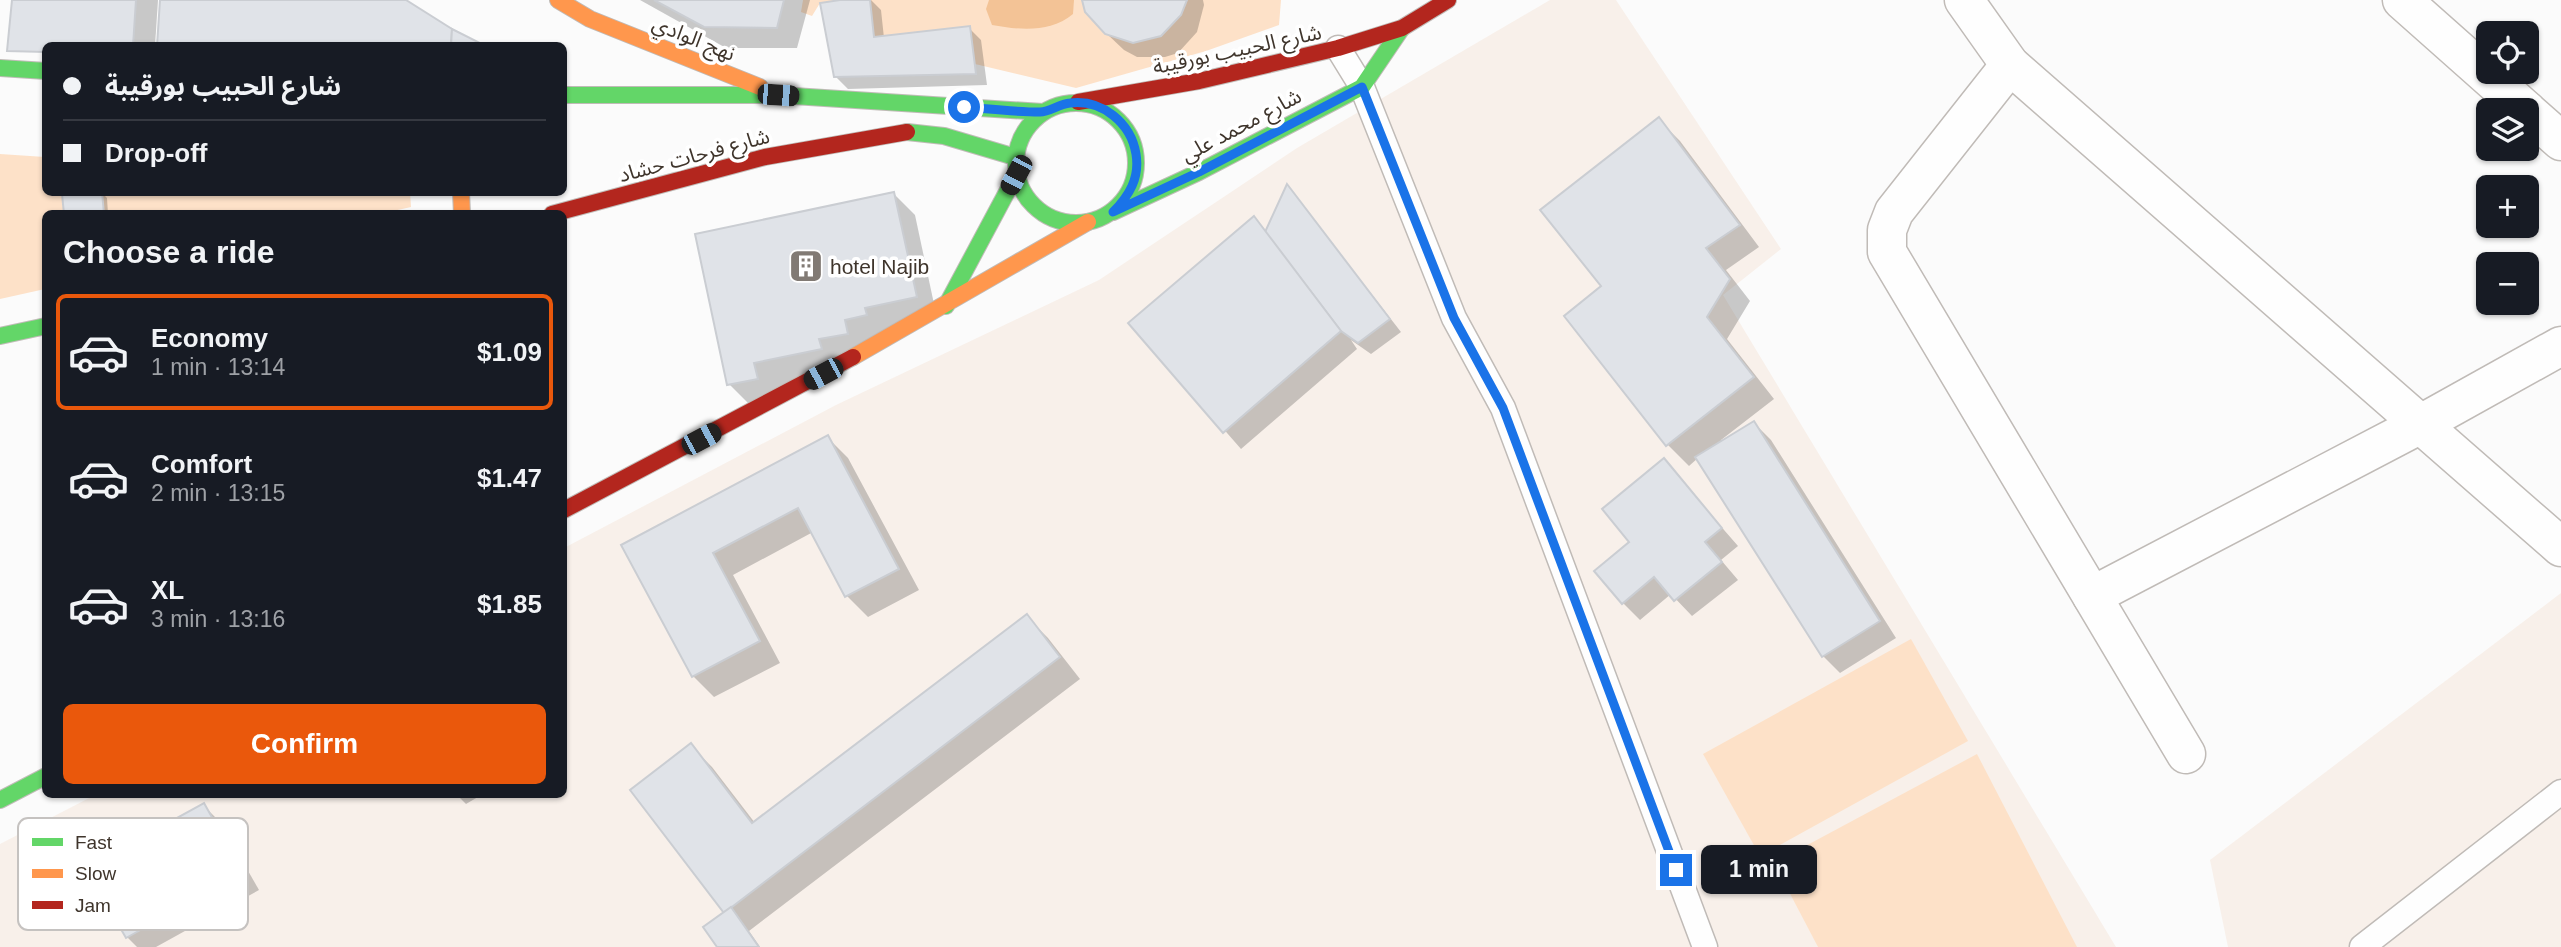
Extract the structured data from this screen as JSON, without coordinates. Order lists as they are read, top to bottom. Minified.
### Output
{"streets":{"street":["نهج الوادي","شارع الحبيب بورقيبة","شارع محمد علي","شارع فرحات حشاد"]},"crossings":[["شارع الحبيب بورقيبة","شارع محمد علي"],["شارع الحبيب بورقيبة","شارع فرحات حشاد"],["شارع محمد علي","شارع فرحات حشاد"]],"places":{"building":["hotel Najib"]},"legend":["Fast","Slow","Jam"],"page":{"map_buttons":["+","−"],"banner":["شارع الحبيب بورقيبة","Drop-off"],"heading":"Choose a ride","list":[{"name":"Economy","note":"1 min · 13:14","value":"$1.09"},{"name":"Comfort","note":"2 min · 13:15","value":"$1.47"},{"name":"XL","note":"3 min · 13:16","value":"$1.85"}],"buttons":"Confirm","bubble":"1 min"}}
